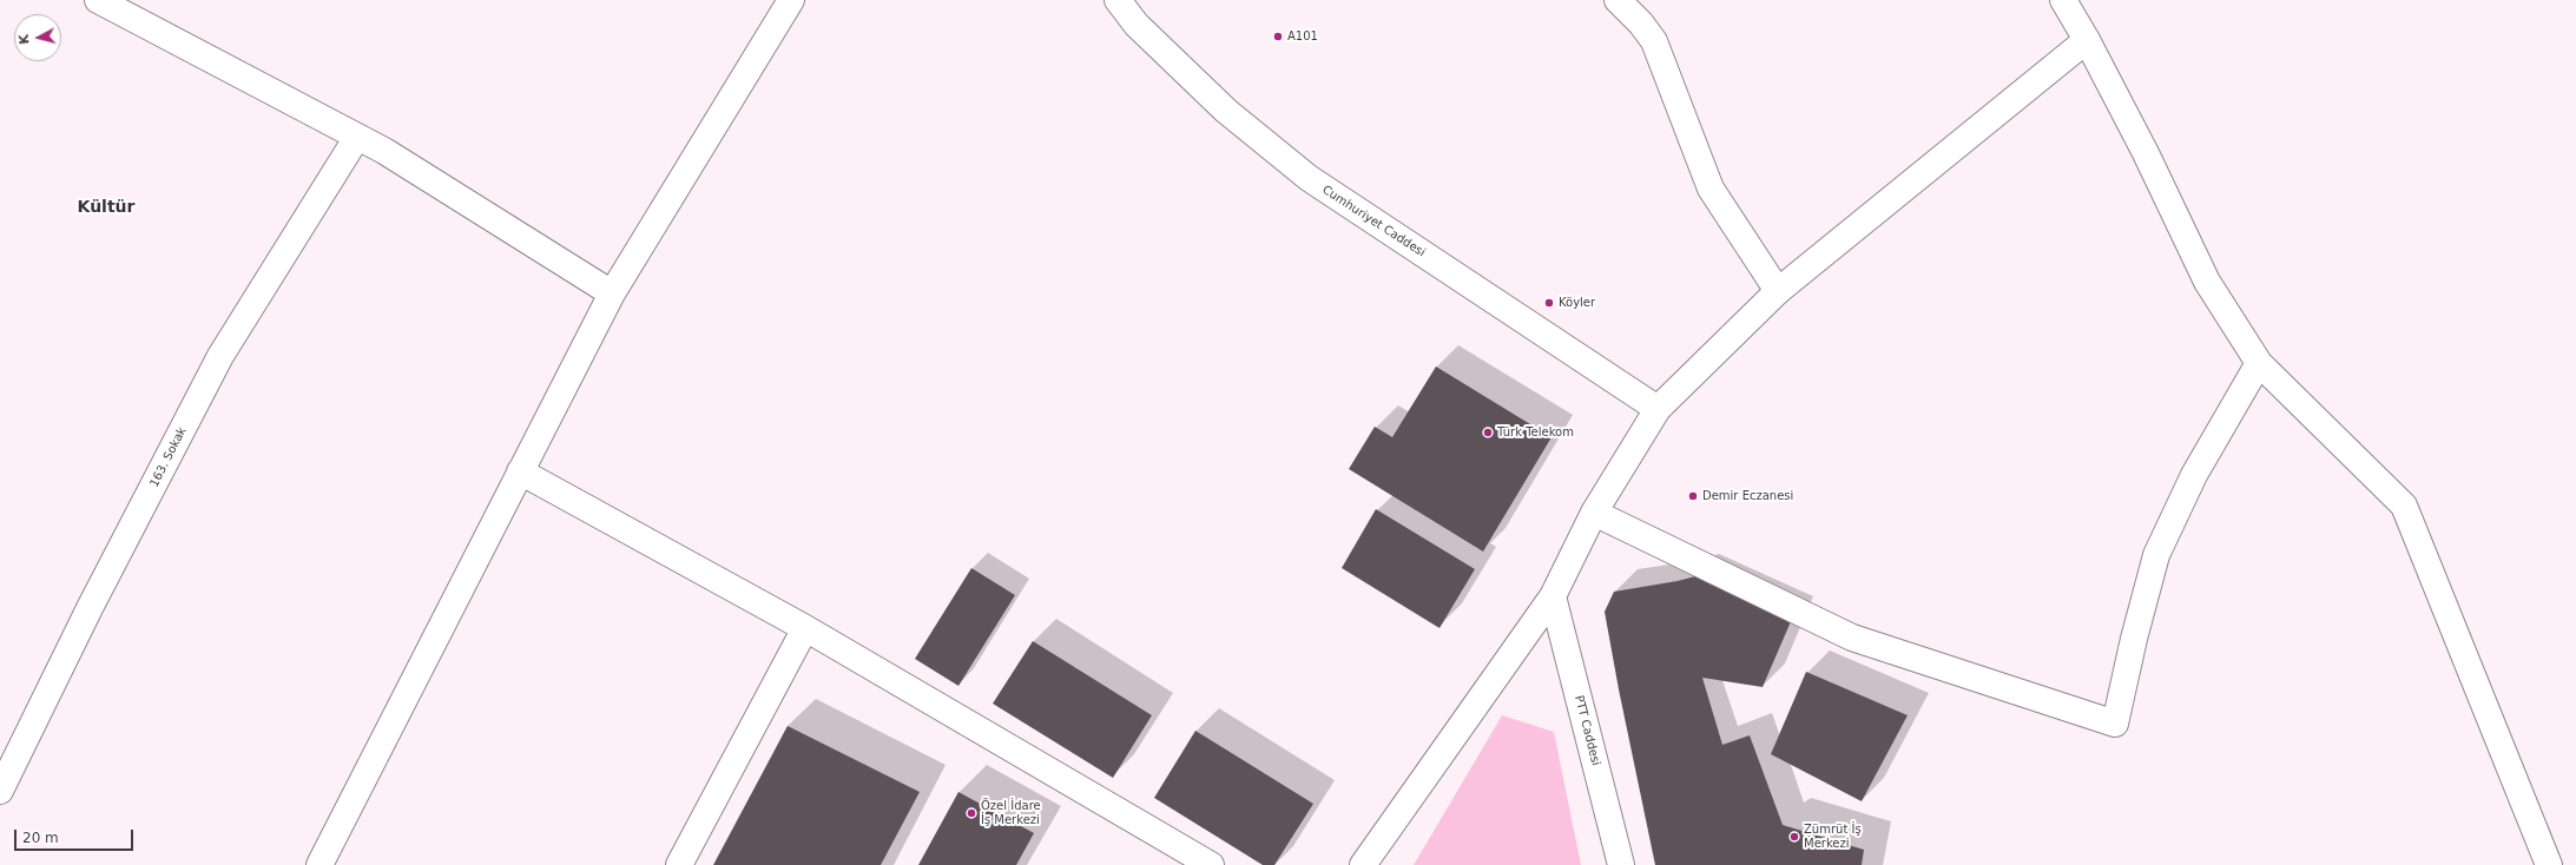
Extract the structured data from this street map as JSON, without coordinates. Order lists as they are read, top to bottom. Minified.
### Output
{"streets":{"street":["Cumhuriyet Caddesi","163. Sokak","PTT Caddesi"]},"districts":["Kültür"],"places":["A101","Köyler","Türk Telekom","Demir Eczanesi","Özel İdare İş Merkezi","Zümrüt İş Merkezi"],"scale_bar":"20 m","north":"left"}
